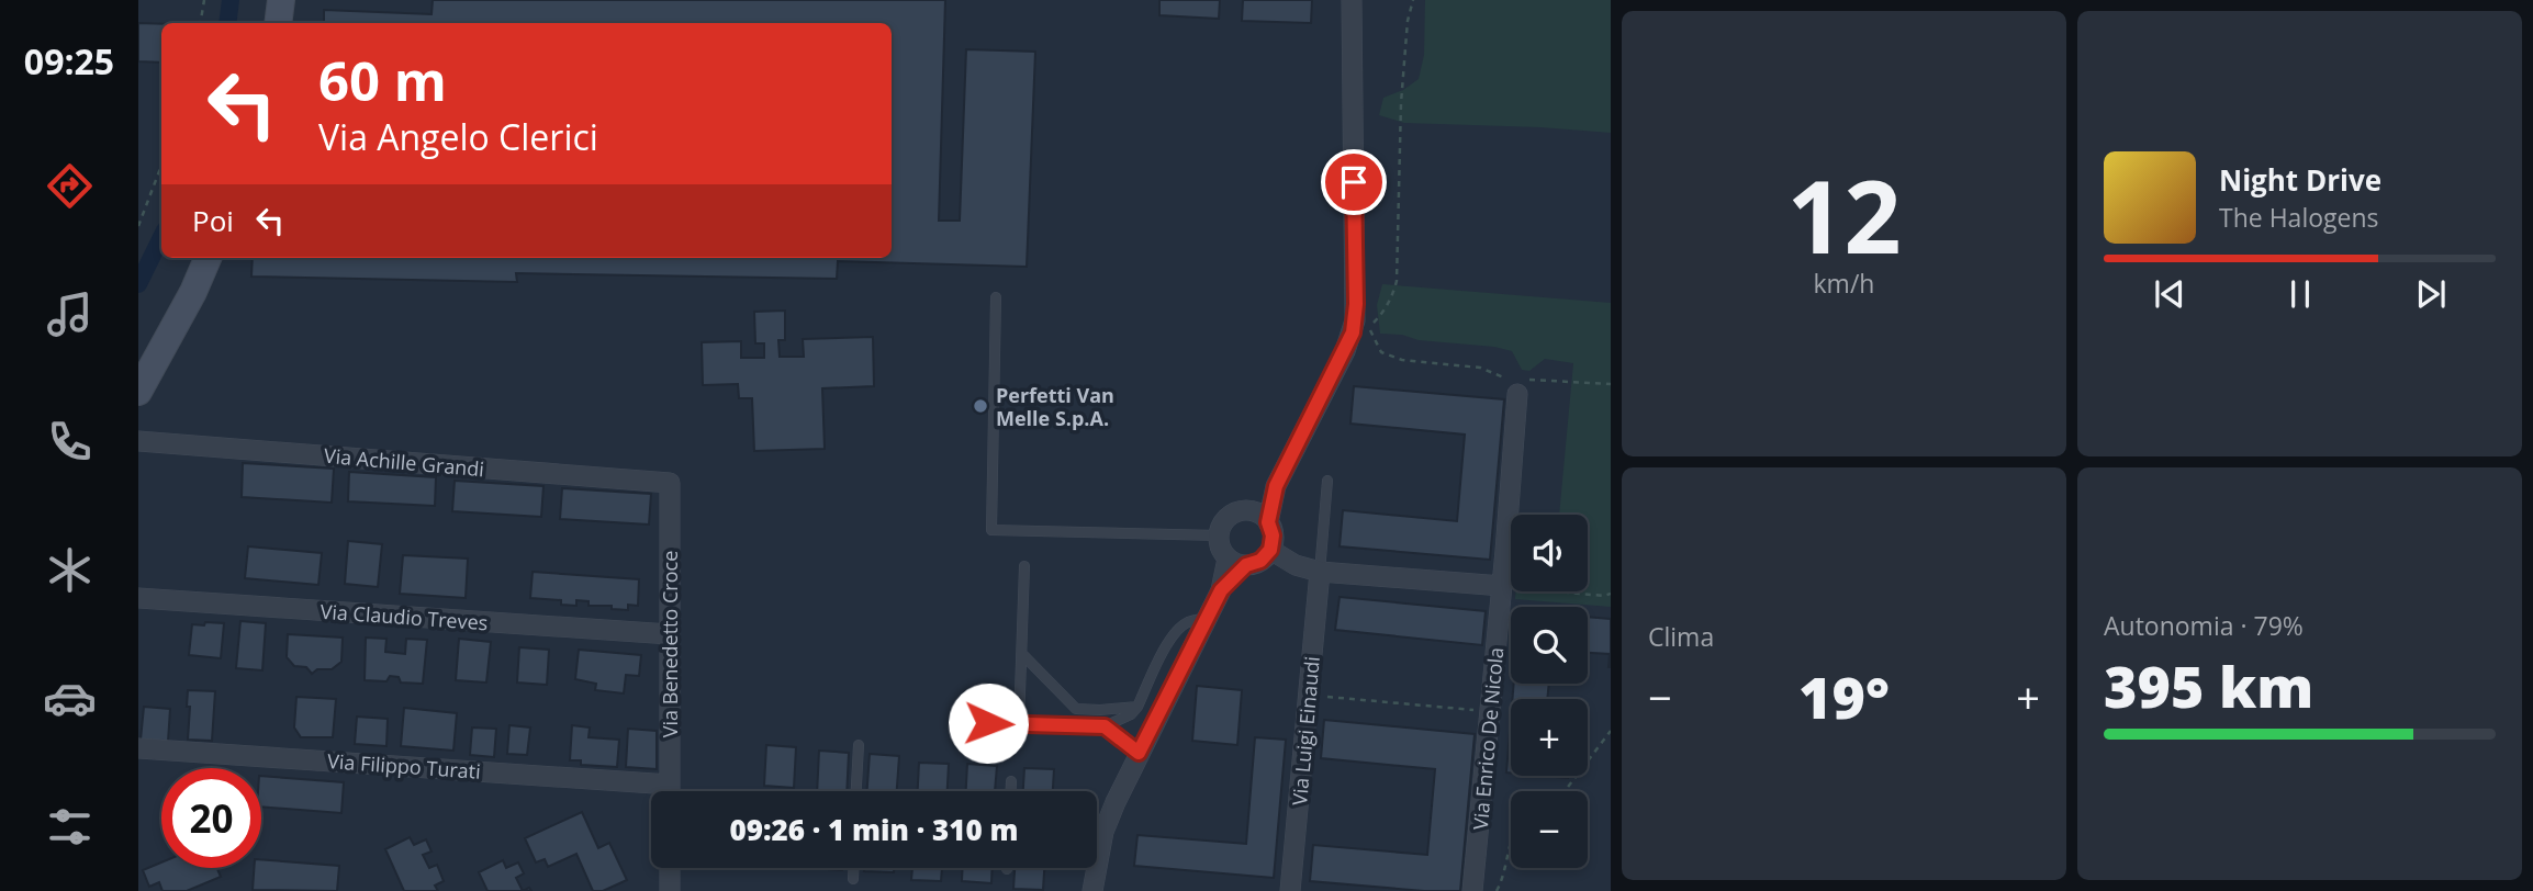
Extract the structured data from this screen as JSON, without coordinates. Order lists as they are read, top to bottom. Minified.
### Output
{"streets":{"street":["Via Achille Grandi","Via Claudio Treves","Via Benedetto Croce","Via Luigi Einaudi","Via Enrico De Nicola","Via Filippo Turati"]},"crossings":[["Via Achille Grandi","Via Benedetto Croce"],["Via Claudio Treves","Via Benedetto Croce"]],"places":["Perfetti Van Melle S.p.A."],"page":{"tabs":"09:25","tile":[["12","km/h"],"Clima",["Autonomia · 79%","395 km"]],"turn":["60 m","Via Angelo Clerici"],"song":["Night Drive","The Halogens"],"then":"Poi","map_buttons":["+","−"],"heat":["−","19°","+"],"limit":"20","trip":"09:26 · 1 min · 310 m"}}
